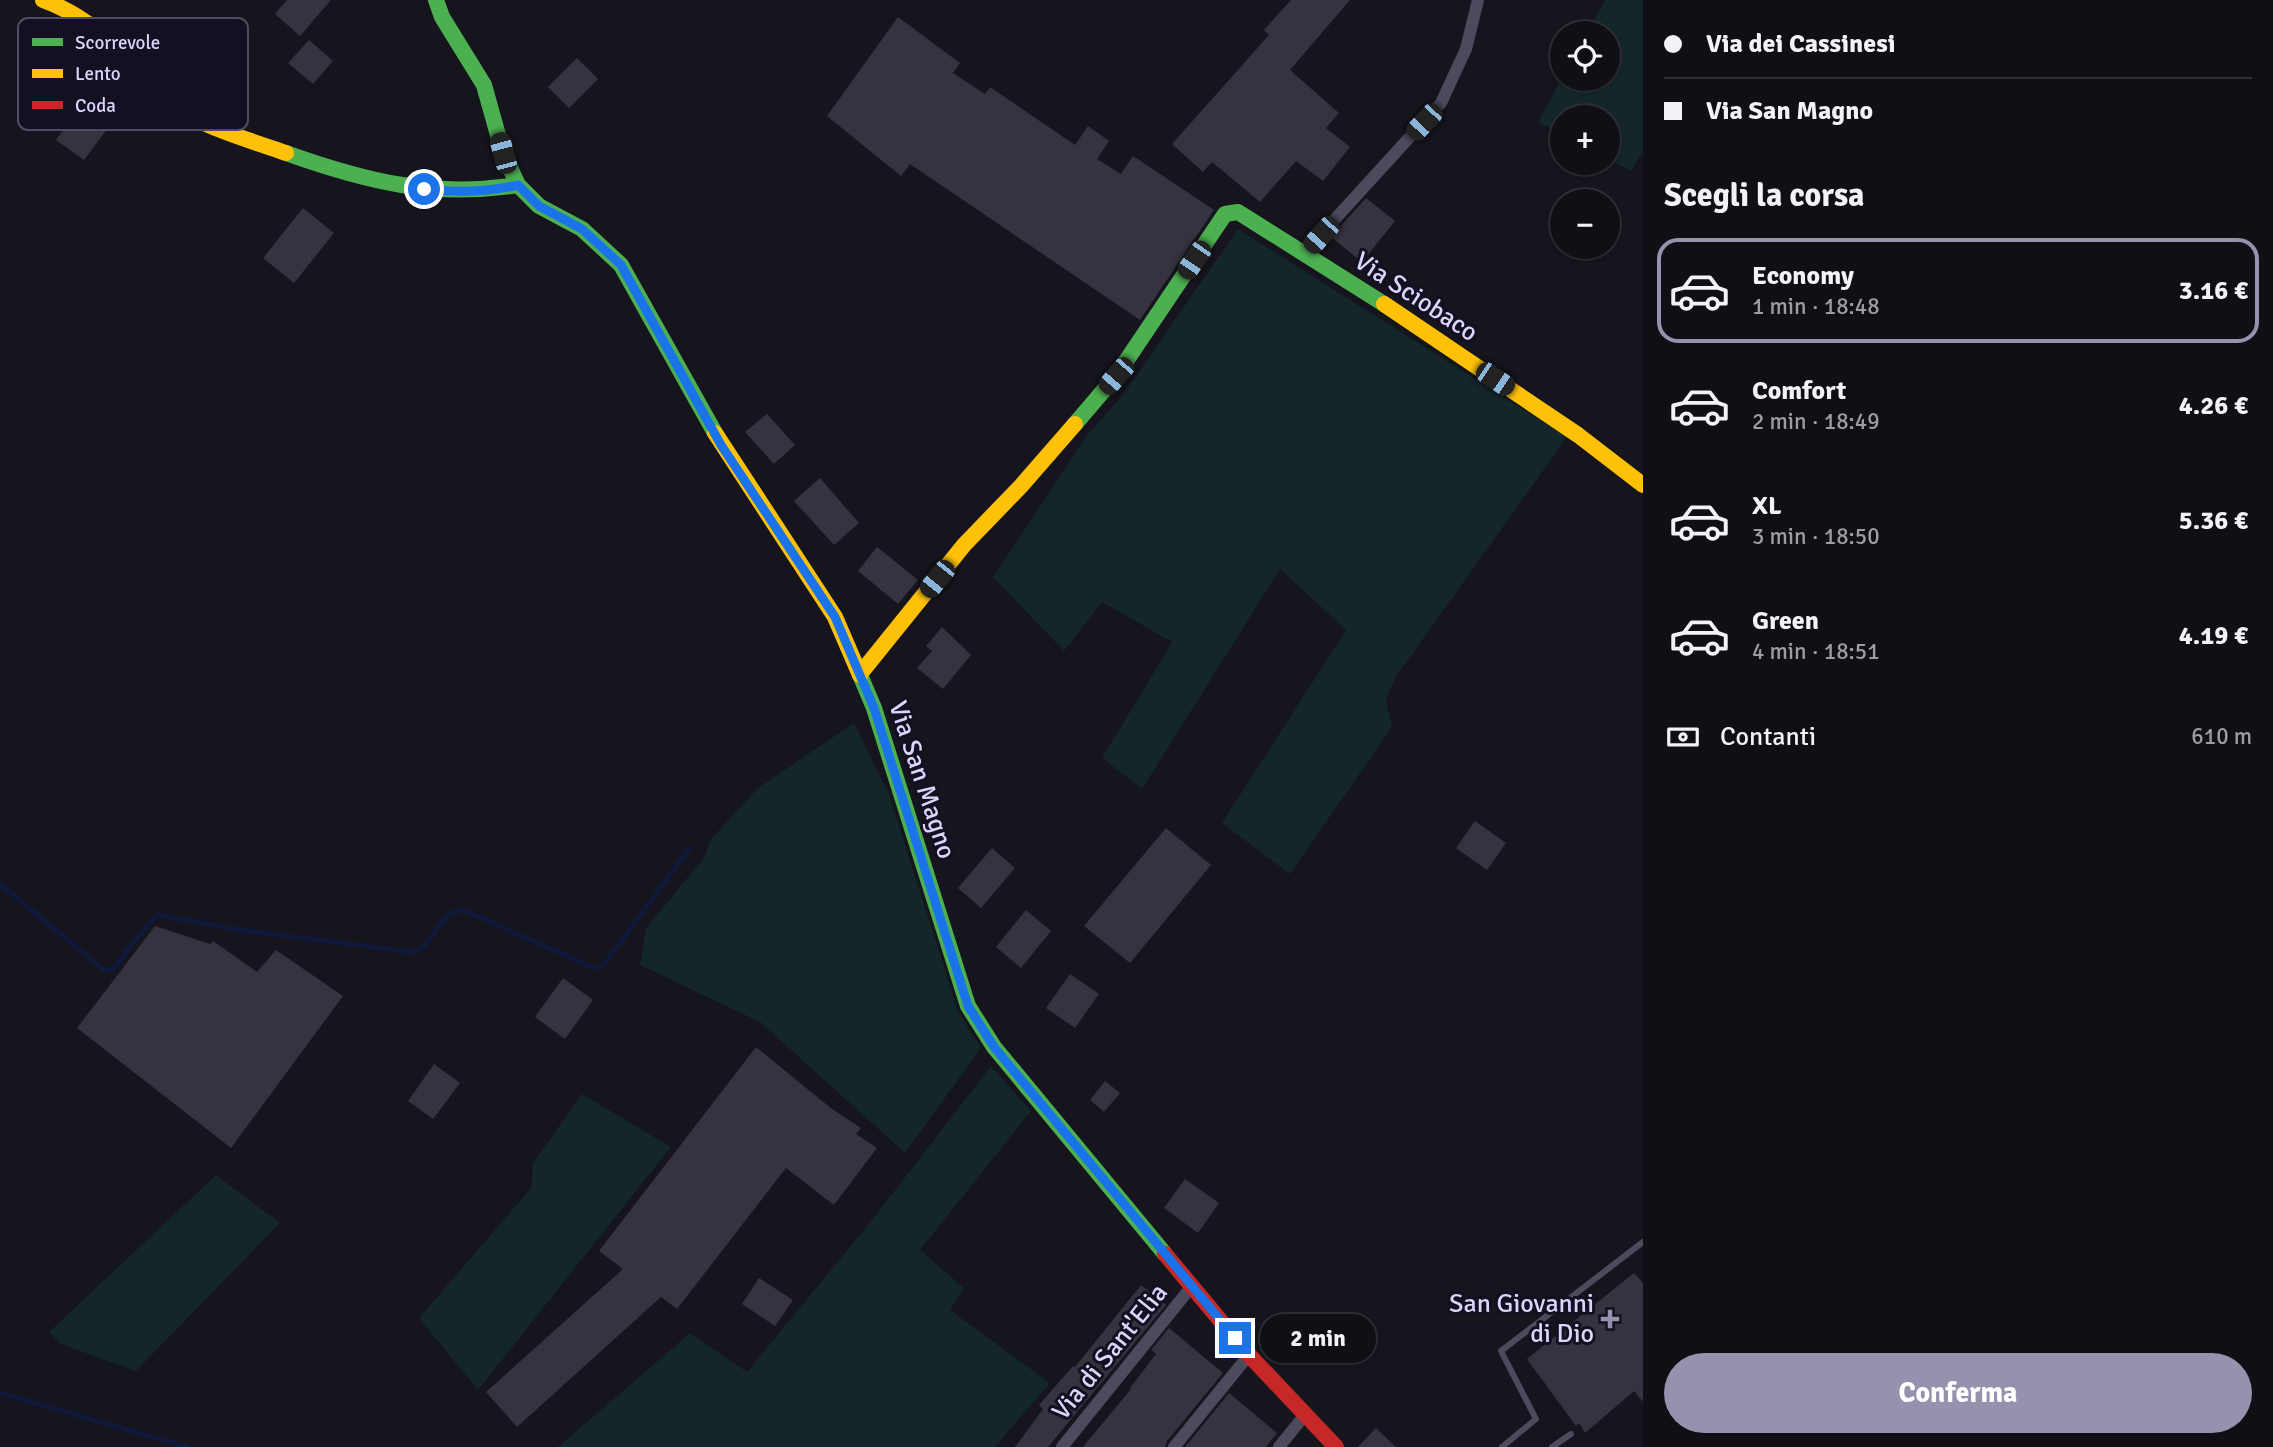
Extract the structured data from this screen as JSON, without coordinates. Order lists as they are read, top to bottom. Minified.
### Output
{"streets":{"street":["Via Sciobaco","Via San Magno","Via di Sant'Elia"]},"crossings":[["Via Sciobaco","Via San Magno"],["Via San Magno","Via di Sant'Elia"]],"places":{"health":["San Giovanni di Dio"]},"legend":["Scorrevole","Lento","Coda"],"page":{"banner":["Via dei Cassinesi","Via San Magno"],"map_buttons":["+","−"],"heading":"Scegli la corsa","list":[{"name":"Economy","note":"1 min · 18:48","value":"3.16 €"},{"name":"Comfort","note":"2 min · 18:49","value":"4.26 €"},{"name":"XL","note":"3 min · 18:50","value":"5.36 €"},{"name":"Green","note":"4 min · 18:51","value":"4.19 €"}],"pay":["Contanti","610 m"],"bubble":"2 min","buttons":"Conferma"}}
